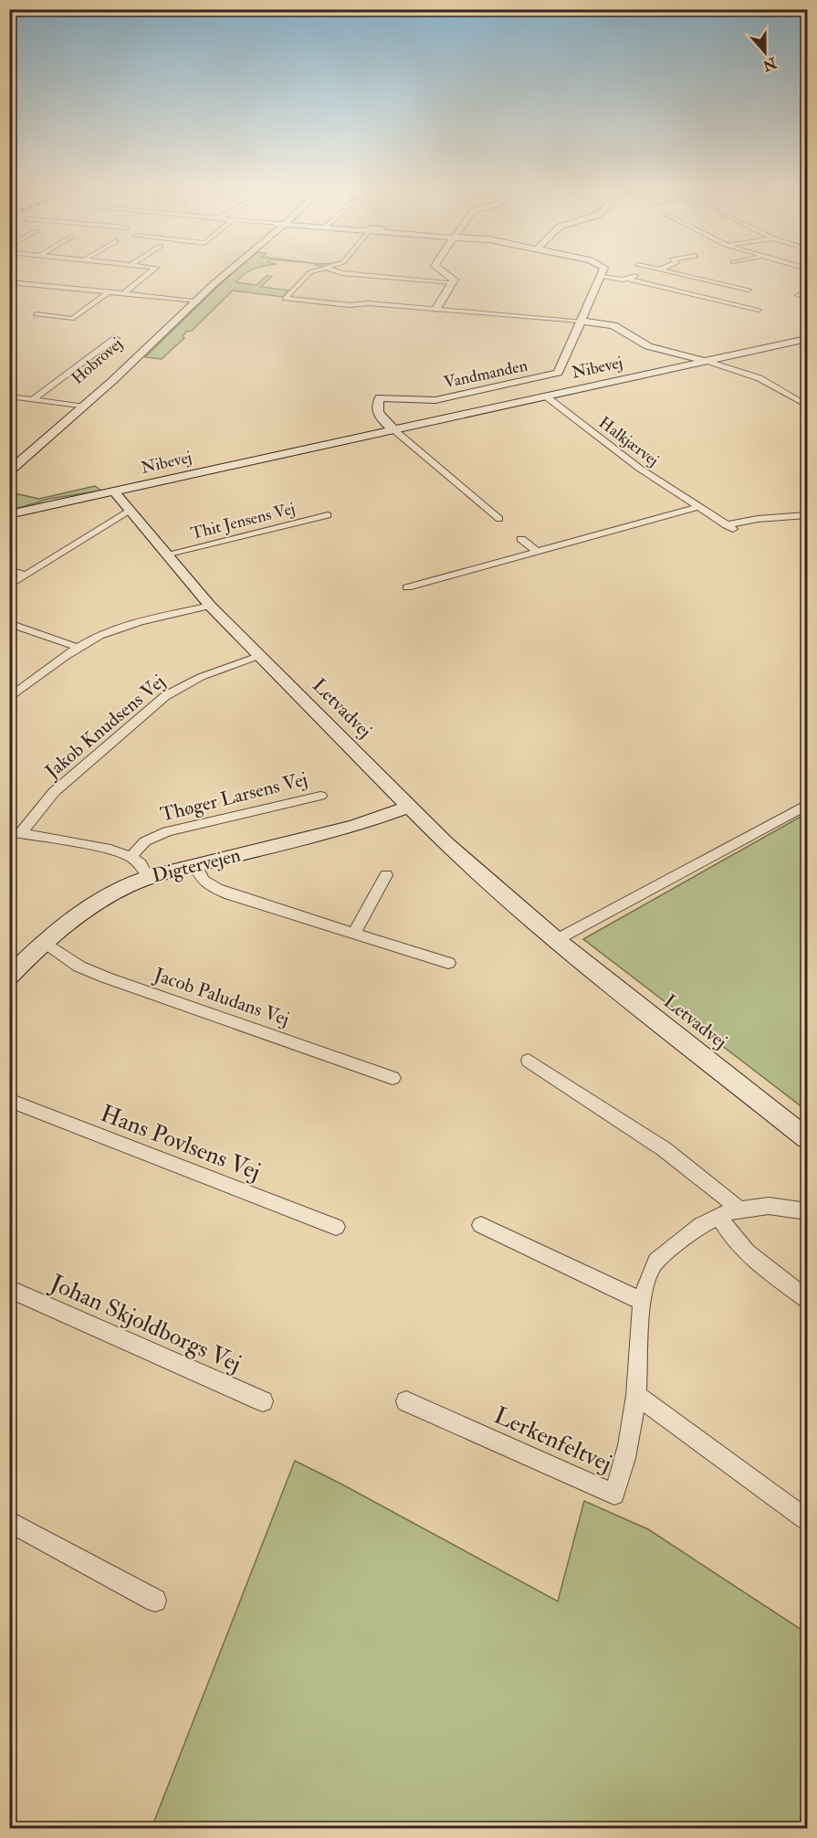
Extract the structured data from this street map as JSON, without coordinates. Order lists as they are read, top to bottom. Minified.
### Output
{"streets":{"street":["Hobrovej","Nibevej","Vandmanden","Halkjærvej","Thit Jensens Vej","Letvadvej","Jakob Knudsens Vej","Thøger Larsens Vej","Digtervejen","Jacob Paludans Vej","Hans Povlsens Vej","Johan Skjoldborgs Vej","Lerkenfeltvej"]},"crossings":[["Nibevej","Vandmanden"],["Nibevej","Halkjærvej"],["Nibevej","Letvadvej"],["Thit Jensens Vej","Letvadvej"],["Letvadvej","Jakob Knudsens Vej"],["Letvadvej","Digtervejen"],["Digtervejen","Jacob Paludans Vej"]],"north":"bottom"}
